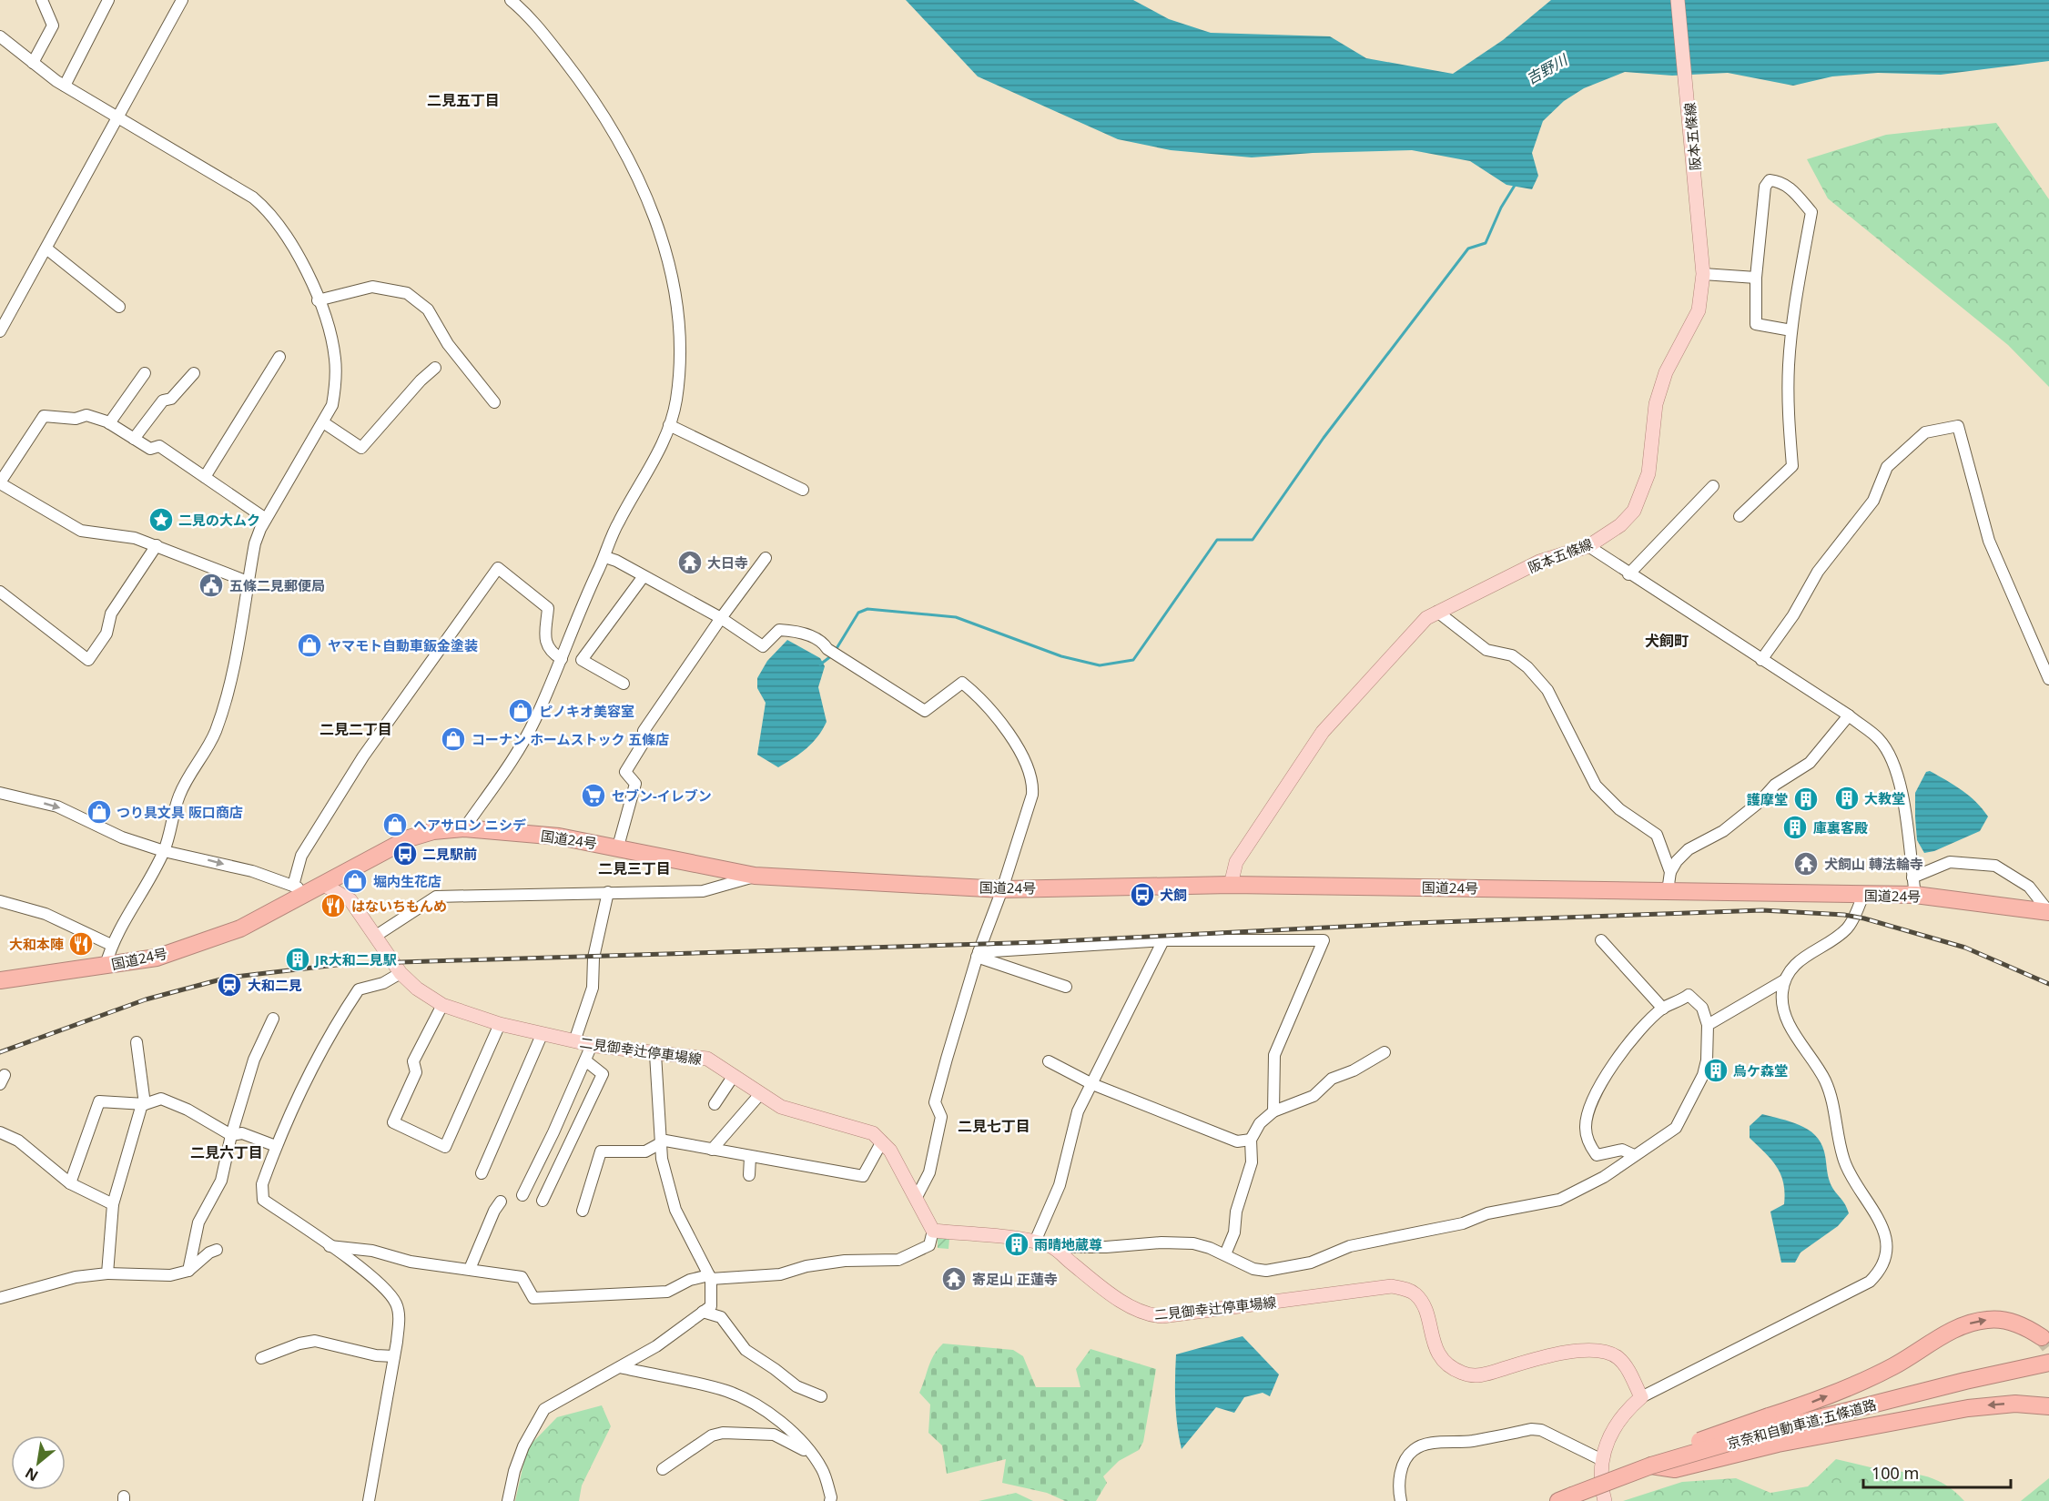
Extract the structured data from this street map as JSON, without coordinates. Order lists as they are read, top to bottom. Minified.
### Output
{"streets":{"highway":["国道24号","京奈和自動車道;五條道路"],"main road":["阪本五條線","二見御幸辻停車場線"]},"crossings":[["阪本五條線","国道24号"],["国道24号","二見御幸辻停車場線"]],"districts":["二見五丁目","犬飼町","二見二丁目","二見三丁目","二見七丁目","二見六丁目"],"water":["吉野川"],"places":{"place":["二見の大ムク"],"temple":["大日寺","犬飼山 轉法輪寺","寄足山 正蓮寺"],"public building":["五條二見郵便局"],"shop":["ヤマモト自動車鈑金塗装","ピノキオ美容室","コーナン ホームストック 五條店","つり具文具 阪口商店","ヘアサロン ニシデ","堀内生花店"],"supermarket":["セブン-イレブン"],"building":["大教堂","護摩堂","庫裏客殿","JR大和二見駅","烏ケ森堂","雨晴地蔵尊"],"bus stop":["二見駅前","犬飼"],"restaurant":["はないちもんめ","大和本陣"],"station":["大和二見"]},"scale_bar":"100 m","north":"bottom left"}
